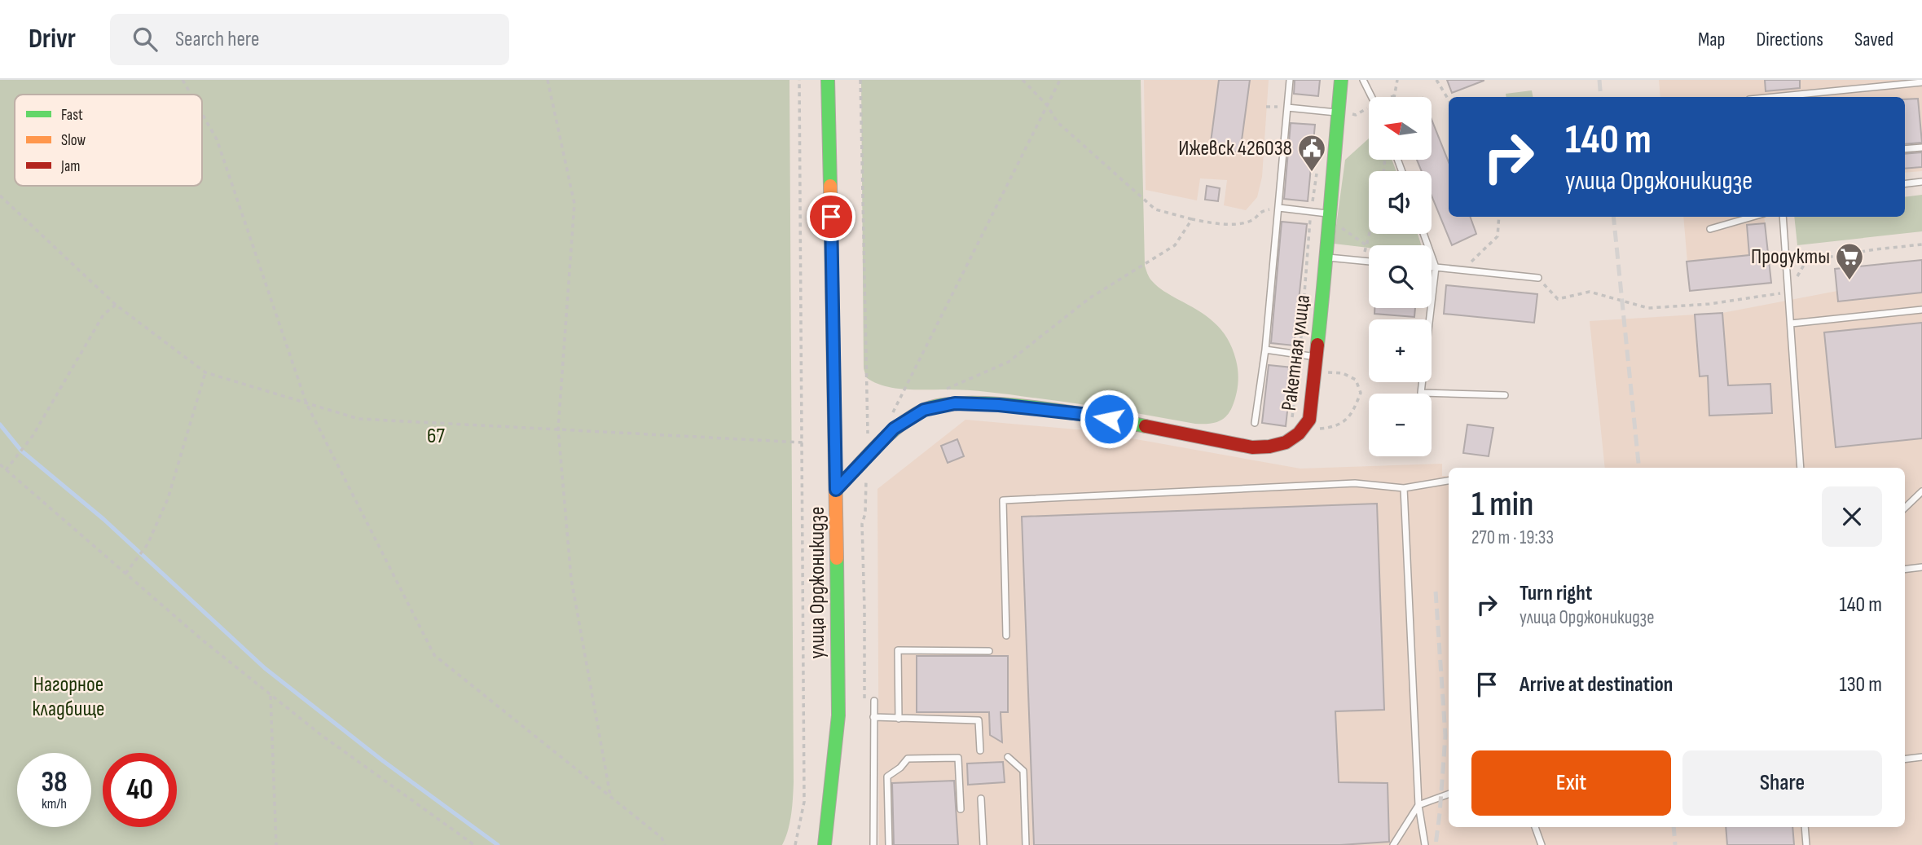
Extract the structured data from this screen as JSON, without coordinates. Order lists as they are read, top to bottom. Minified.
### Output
{"streets":{"street":["Ракетная улица","улица Орджоникидзе"]},"crossings":[["Ракетная улица","улица Орджоникидзе"]],"parks":["67","Нагорное кладбище"],"places":{"public building":["Ижевск 426038"],"supermarket":["Продукты"]},"legend":["Fast","Slow","Jam"],"north":"left","page":{"header":"Drivr","search":"Search here","nav":["Map","Directions","Saved"],"map_buttons":["+","−"],"turn":["140 m","улица Орджоникидзе"],"heading":["1 min","270 m · 19:33"],"list":[{"name":"Turn right","note":"улица Орджоникидзе","value":"140 m"},{"name":"Arrive at destination","value":"130 m"}],"buttons":["Exit","Share"],"speed":"38 km/h","limit":"40"}}
